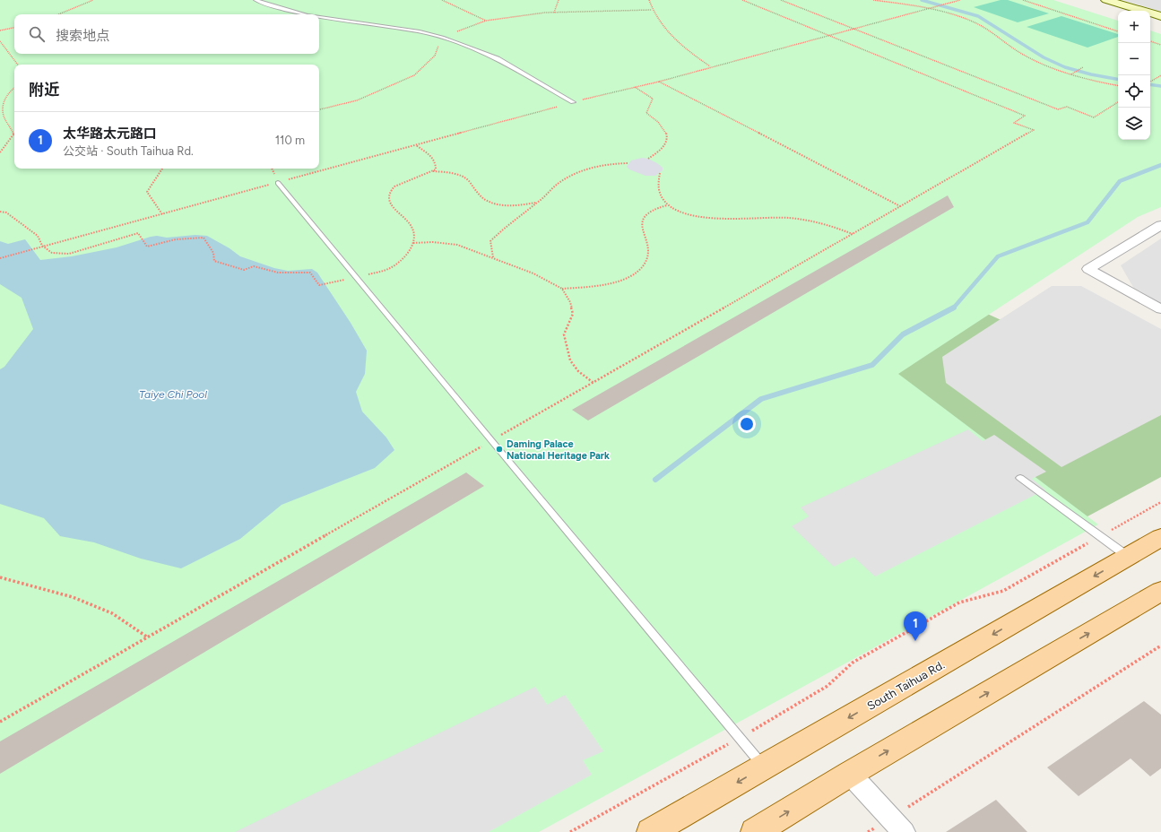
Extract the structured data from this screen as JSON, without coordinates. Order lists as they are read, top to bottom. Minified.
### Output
{"streets":{"main road":["South Taihua Rd."]},"water":["Taiye Chi Pool"],"places":["Daming Palace National Heritage Park"],"page":{"map_buttons":["+","−"],"search":"搜索地点","heading":"附近","list":[{"mark":"1","name":"太华路太元路口","note":"公交站 · South Taihua Rd.","value":"110 m"}],"pins":"1"}}
